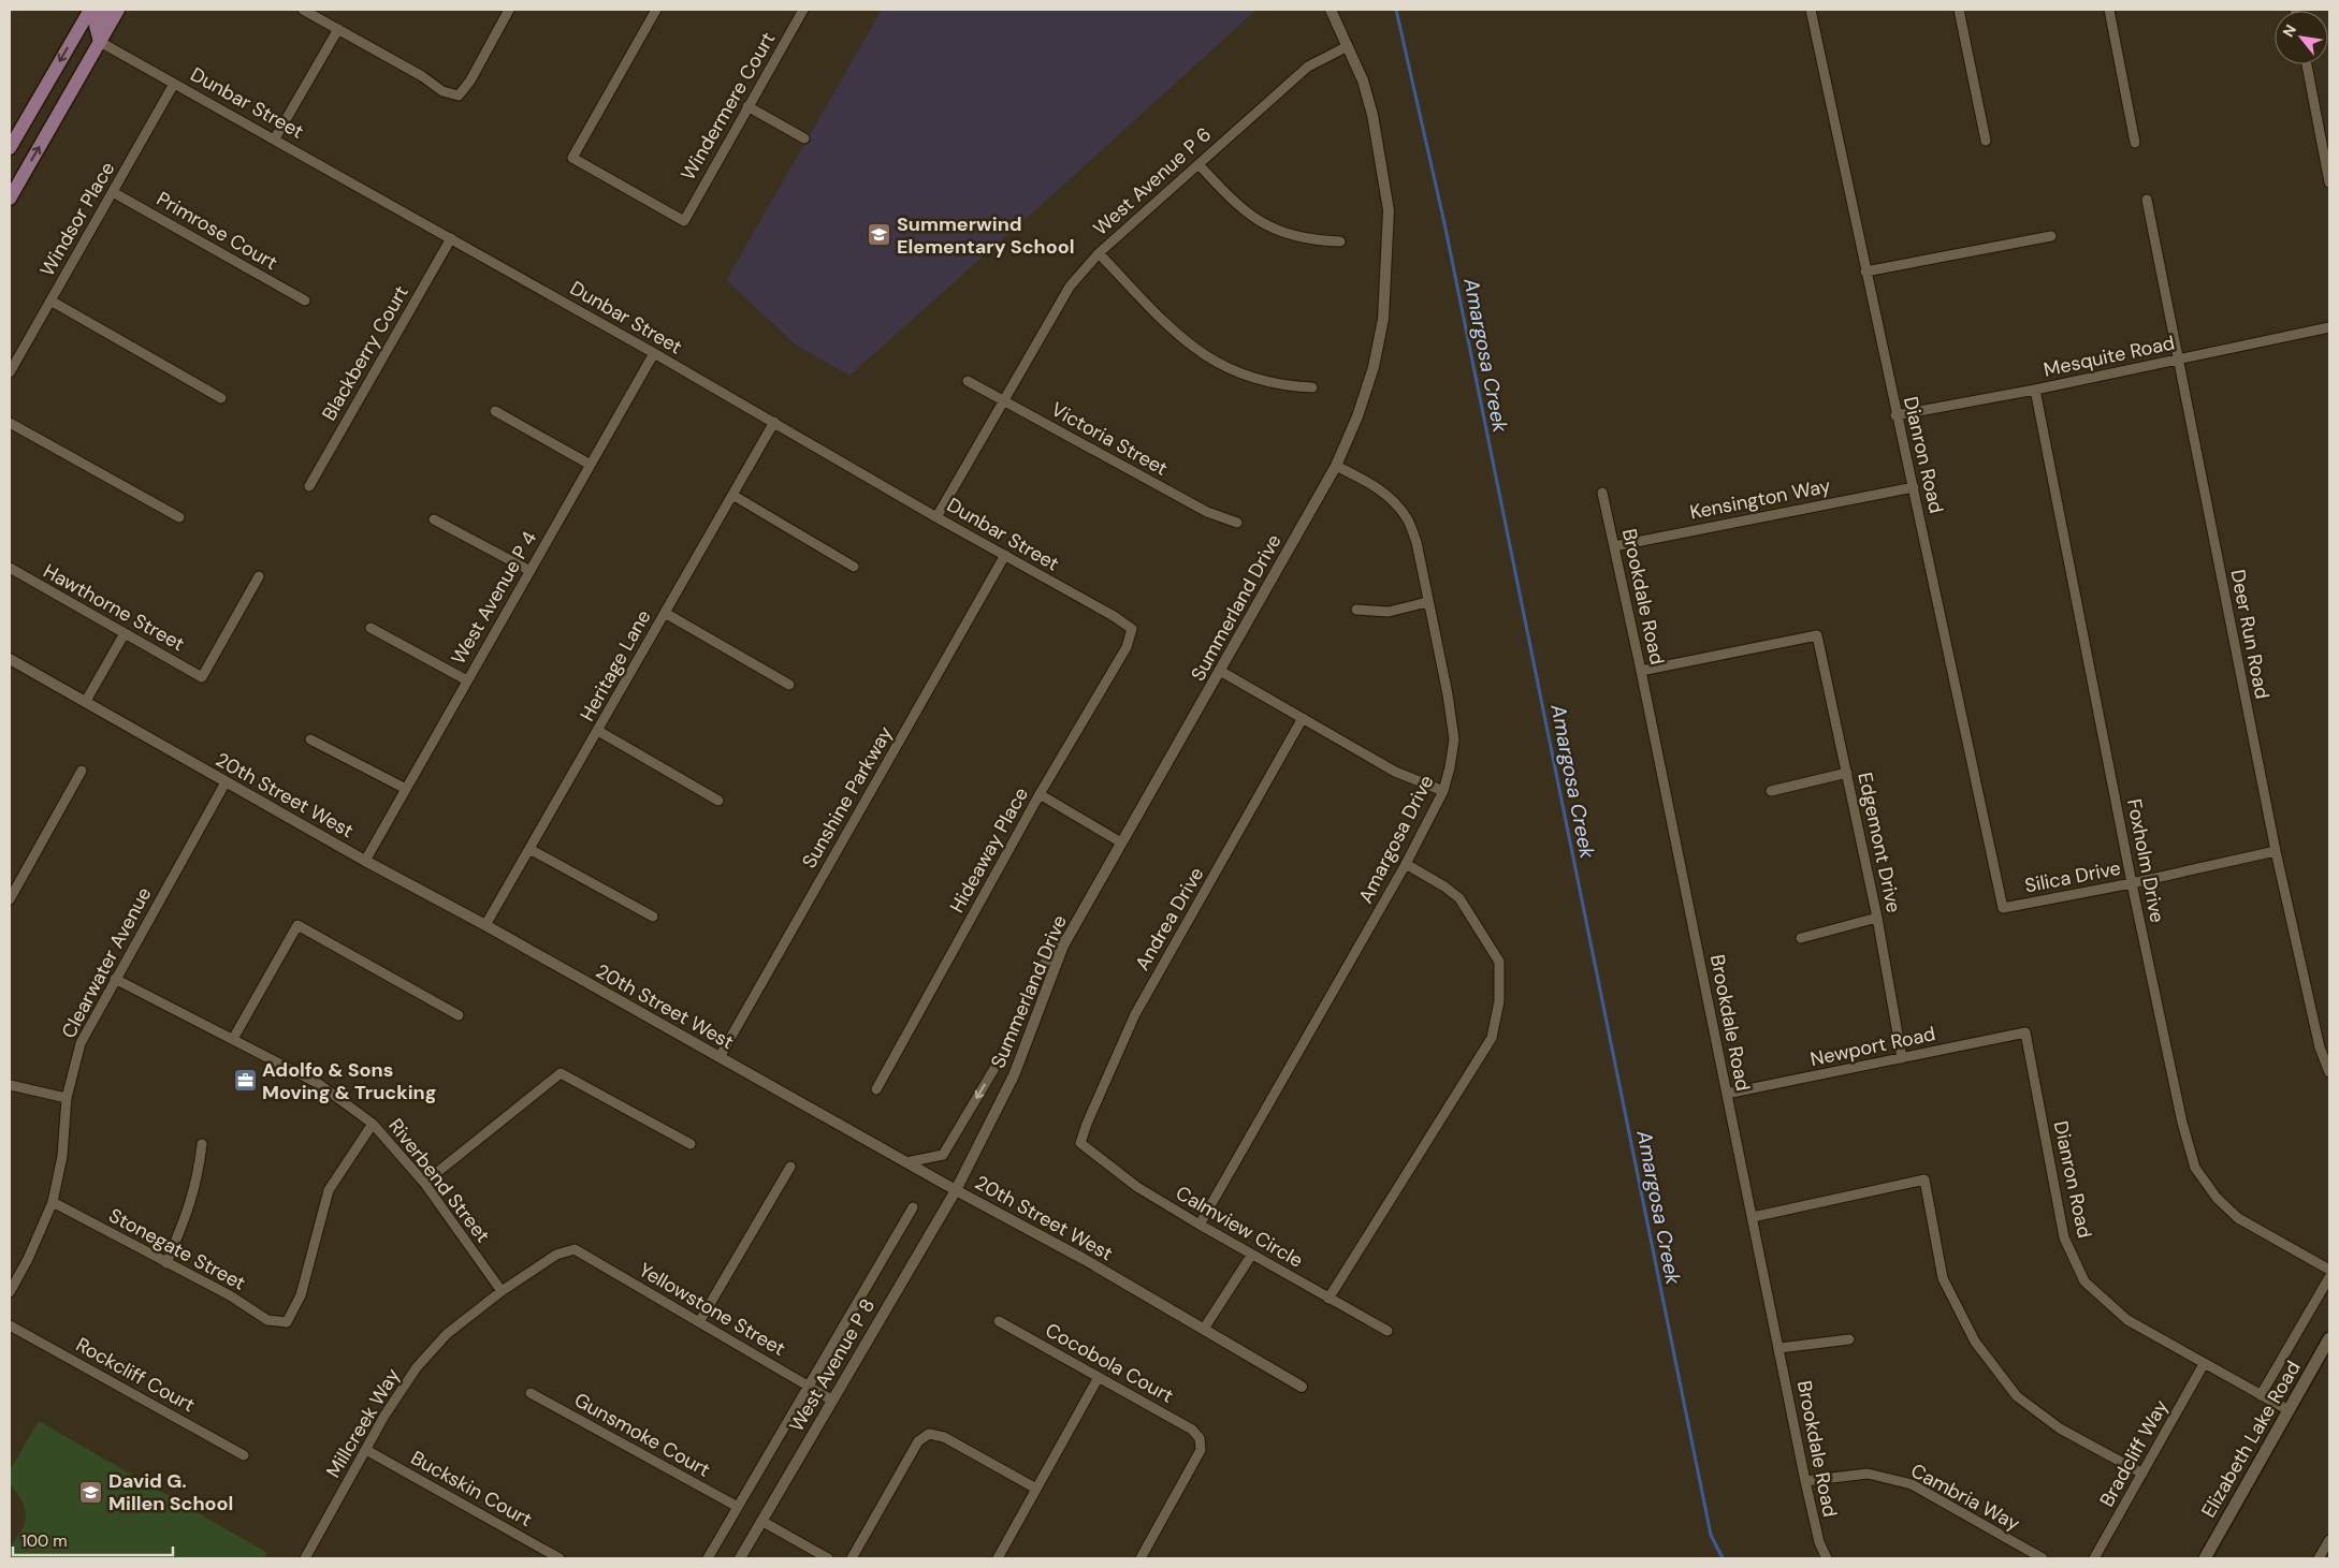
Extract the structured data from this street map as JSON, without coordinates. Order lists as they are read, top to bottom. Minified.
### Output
{"streets":{"main road":["Elizabeth Lake Road"],"street":["Dunbar Street","Windermere Court","West Avenue P 6","Windsor Place","Primrose Court","Blackberry Court","Mesquite Road","Victoria Street","Dianron Road","Kensington Way","Brookdale Road","West Avenue P 4","Hawthorne Street","Summerland Drive","Deer Run Road","Heritage Lane","20th Street West","Sunshine Parkway","Amargosa Drive","Edgemont Drive","Hideaway Place","Foxholm Drive","Silica Drive","Andrea Drive","Clearwater Avenue","Newport Road","Riverbend Street","Calmview Circle","Stonegate Street","Yellowstone Street","Cocobola Court","West Avenue P 8","Rockcliff Court","Millcreek Way","Gunsmoke Court","Bradcliff Way","Buckskin Court","Cambria Way"]},"crossings":[["Dunbar Street","West Avenue P 6"],["Dunbar Street","Windsor Place"],["Dunbar Street","Blackberry Court"],["Dunbar Street","West Avenue P 4"],["Dunbar Street","Heritage Lane"],["Dunbar Street","Sunshine Parkway"],["Dunbar Street","Hideaway Place"],["West Avenue P 6","Victoria Street"],["West Avenue P 6","Summerland Drive"],["Windsor Place","Primrose Court"],["Mesquite Road","Dianron Road"],["Mesquite Road","Deer Run Road"],["Mesquite Road","Foxholm Drive"],["Dianron Road","Kensington Way"],["Dianron Road","Silica Drive"],["Dianron Road","Newport Road"],["Dianron Road","Elizabeth Lake Road"],["Dianron Road","Bradcliff Way"],["Kensington Way","Brookdale Road"],["Brookdale Road","Edgemont Drive"],["Brookdale Road","Newport Road"],["Brookdale Road","Cambria Way"],["West Avenue P 4","20th Street West"],["Summerland Drive","20th Street West"],["Summerland Drive","Amargosa Drive"],["Summerland Drive","West Avenue P 8"],["Deer Run Road","Silica Drive"],["Heritage Lane","20th Street West"],["20th Street West","Sunshine Parkway"],["20th Street West","Clearwater Avenue"],["20th Street West","West Avenue P 8"],["Amargosa Drive","Calmview Circle"],["Edgemont Drive","Newport Road"],["Foxholm Drive","Silica Drive"],["Andrea Drive","Calmview Circle"],["Clearwater Avenue","Riverbend Street"],["Clearwater Avenue","Stonegate Street"],["Riverbend Street","Stonegate Street"],["Riverbend Street","Millcreek Way"],["Yellowstone Street","West Avenue P 8"],["Yellowstone Street","Millcreek Way"],["West Avenue P 8","Gunsmoke Court"],["Millcreek Way","Buckskin Court"]],"water":["Amargosa Creek"],"places":{"school or university":["Summerwind Elementary School","David G. Millen School"],"office":["Adolfo & Sons Moving & Trucking"]},"scale_bar":"100 m","north":"top left"}
